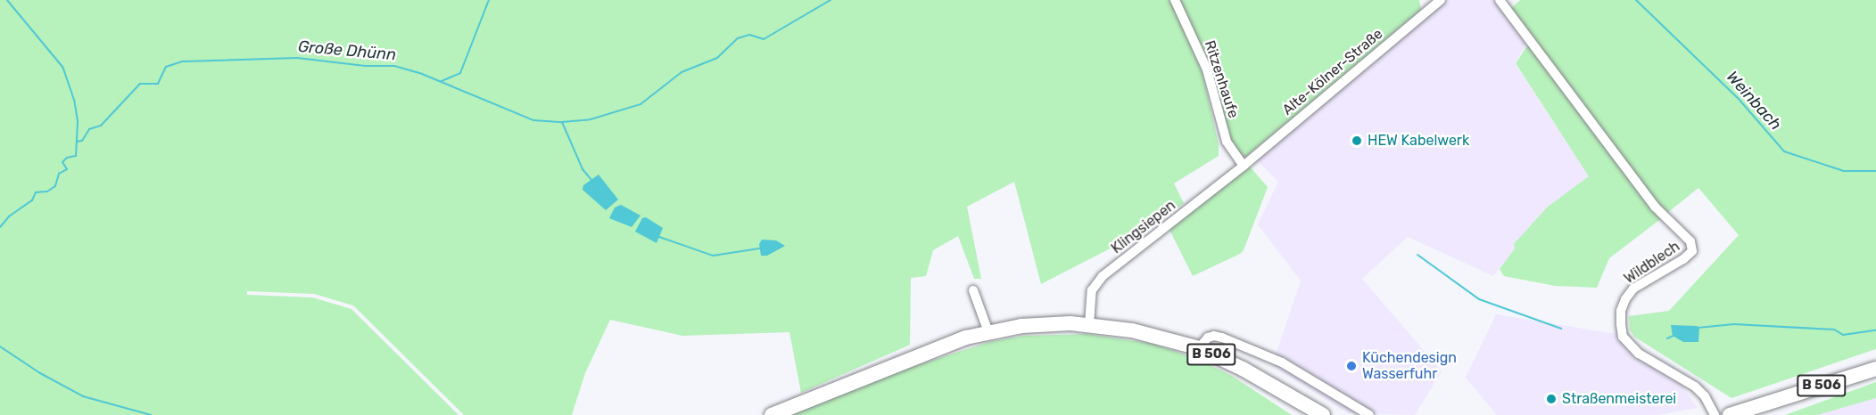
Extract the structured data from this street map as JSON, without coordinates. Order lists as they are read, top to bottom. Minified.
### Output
{"streets":{"main road":["B 506"],"street":["Alte-Kölner-Straße","Ritzenhaufe","Klingsiepen","Wildblech"]},"crossings":[["Alte-Kölner-Straße","Ritzenhaufe"],["Alte-Kölner-Straße","Klingsiepen"],["Ritzenhaufe","Klingsiepen"],["Klingsiepen","B 506"]],"water":["Große Dhünn","Weinbach"],"places":["HEW Kabelwerk","Küchendesign Wasserfuhr","Straßenmeisterei"]}
